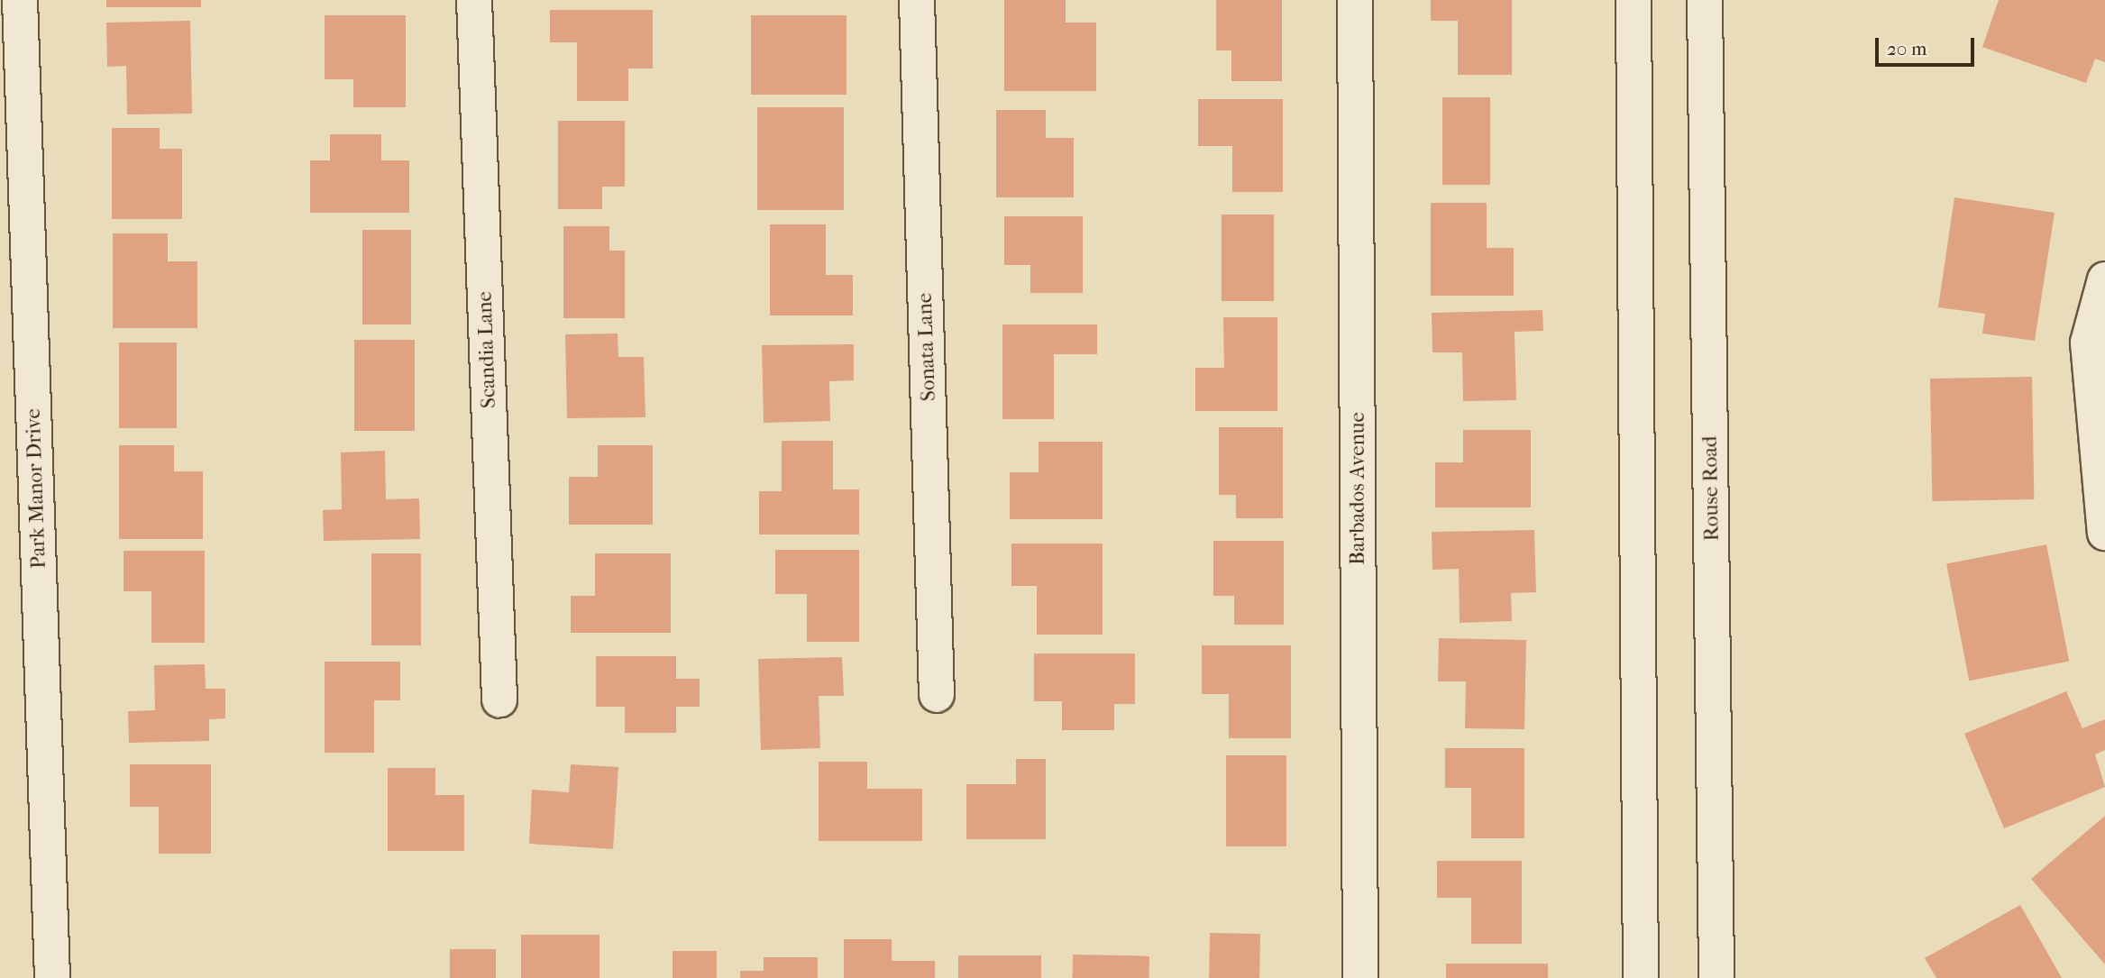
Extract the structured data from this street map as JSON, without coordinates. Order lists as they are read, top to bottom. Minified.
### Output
{"streets":{"street":["Sonata Lane","Scandia Lane","Park Manor Drive","Barbados Avenue","Rouse Road"]},"scale_bar":"20 m"}
